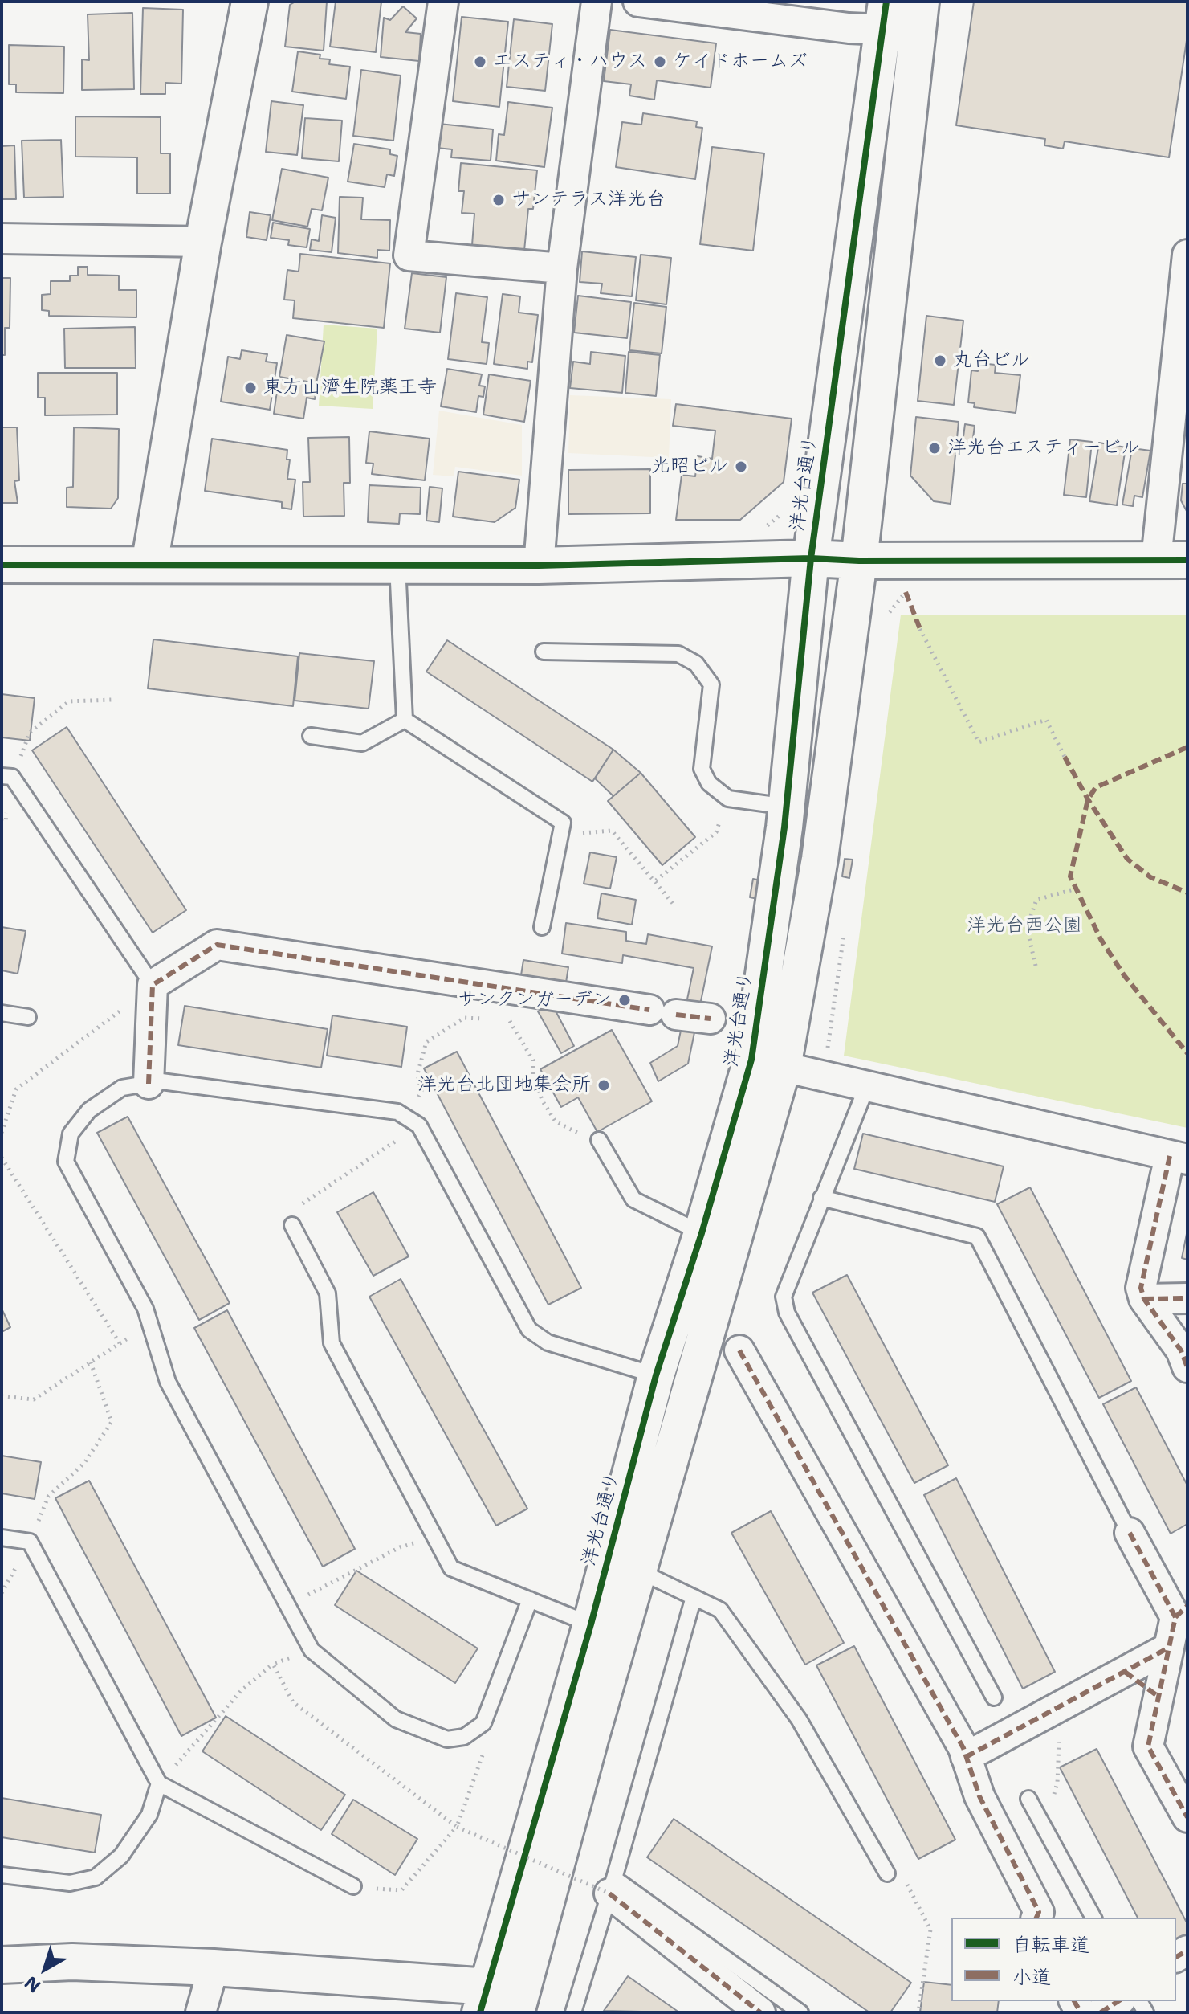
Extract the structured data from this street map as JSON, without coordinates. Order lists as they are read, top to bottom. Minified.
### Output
{"streets":{"street":["洋光台通り"]},"parks":["洋光台西公園"],"places":["エスティ・ハウス","ケイドホームズ","サンテラス洋光台","丸台ビル","東方山濟生院薬王寺","洋光台エスティービル","光昭ビル","サンクンガーデン","洋光台北団地集会所"],"legend":["自転車道","小道"],"north":"bottom left"}
